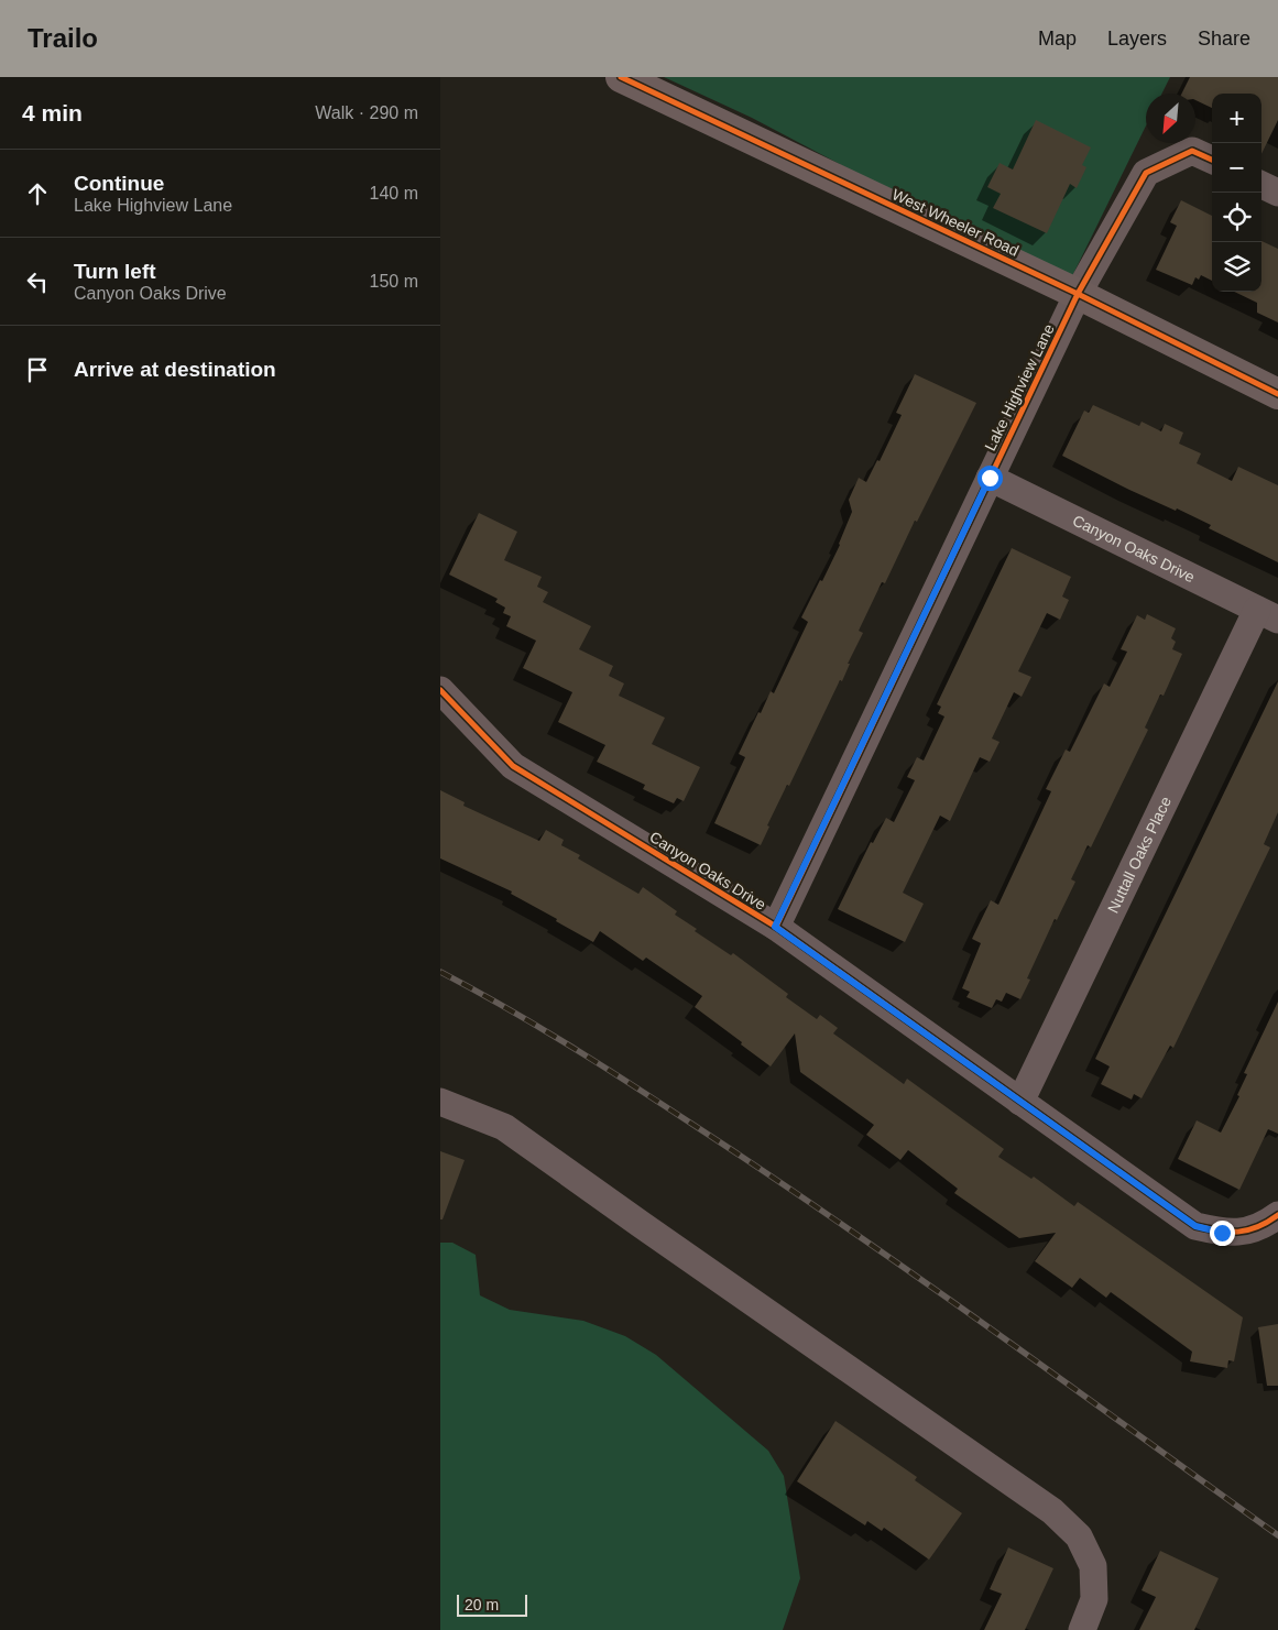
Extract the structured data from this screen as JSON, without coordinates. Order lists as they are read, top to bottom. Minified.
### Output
{"streets":{"street":["West Wheeler Road","Lake Highview Lane","Canyon Oaks Drive","Nuttall Oaks Place"]},"crossings":[["West Wheeler Road","Lake Highview Lane"],["Lake Highview Lane","Canyon Oaks Drive"],["Canyon Oaks Drive","Nuttall Oaks Place"]],"scale_bar":"20 m","north":"bottom left","page":{"header":"Trailo","nav":["Map","Layers","Share"],"heading":["4 min","Walk · 290 m"],"map_buttons":["+","−"],"list":[["Continue","Lake Highview Lane","140 m"],["Turn left","Canyon Oaks Drive","150 m"],"Arrive at destination"],"scale":"20 m"}}
